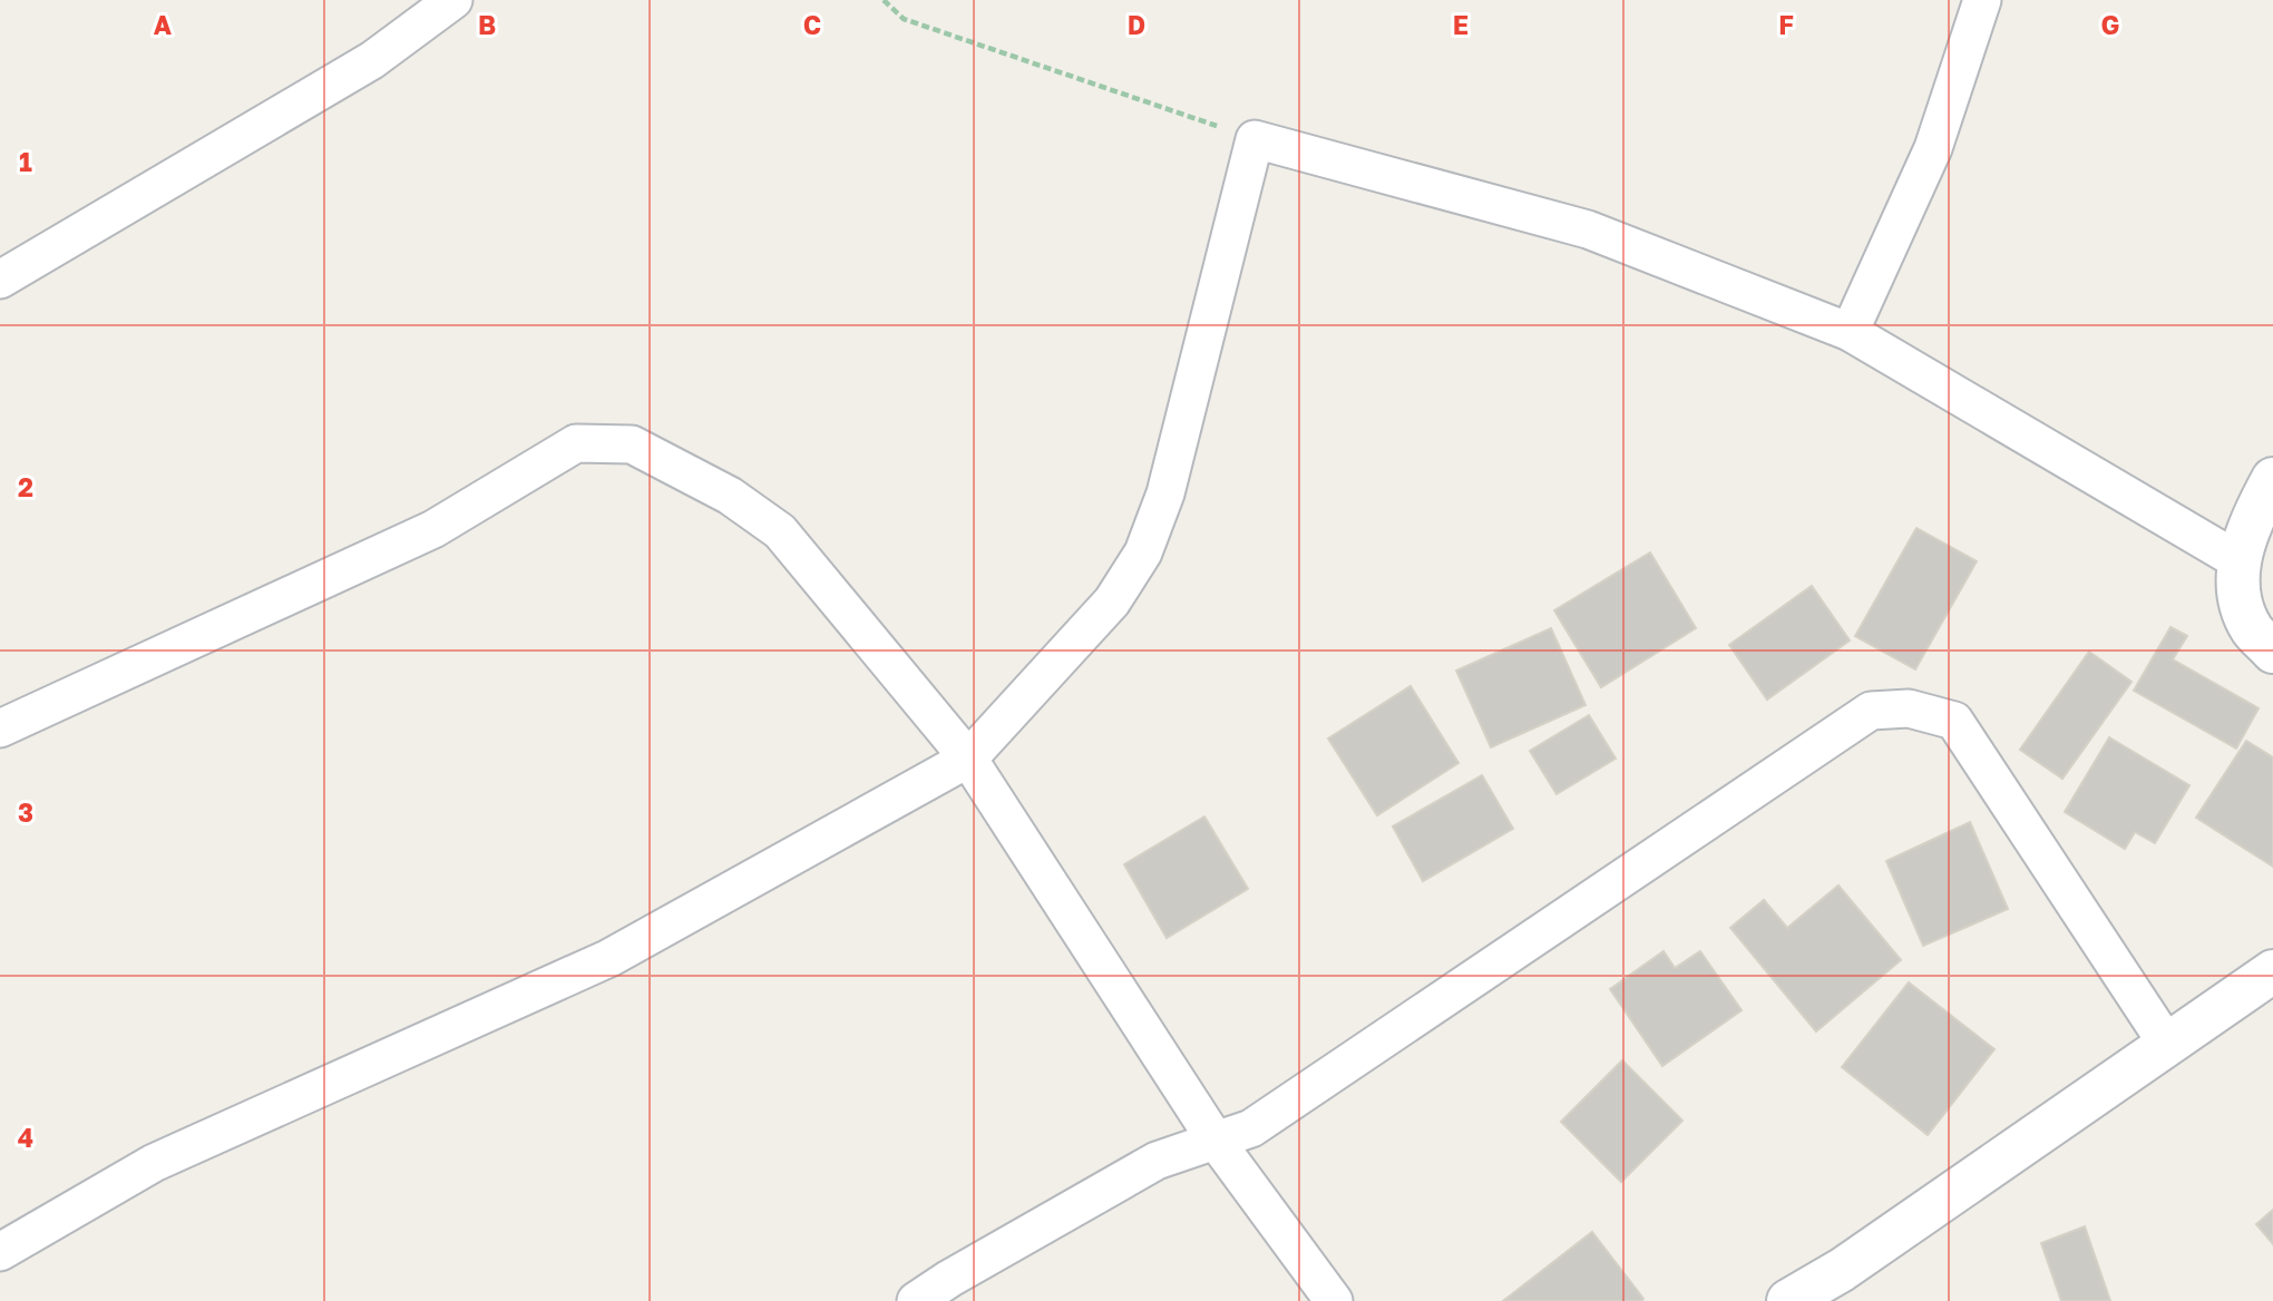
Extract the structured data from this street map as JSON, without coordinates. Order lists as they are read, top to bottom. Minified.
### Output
{"grid":{"columns":["A","B","C","D","E","F","G"],"rows":["1","2","3","4"]}}
